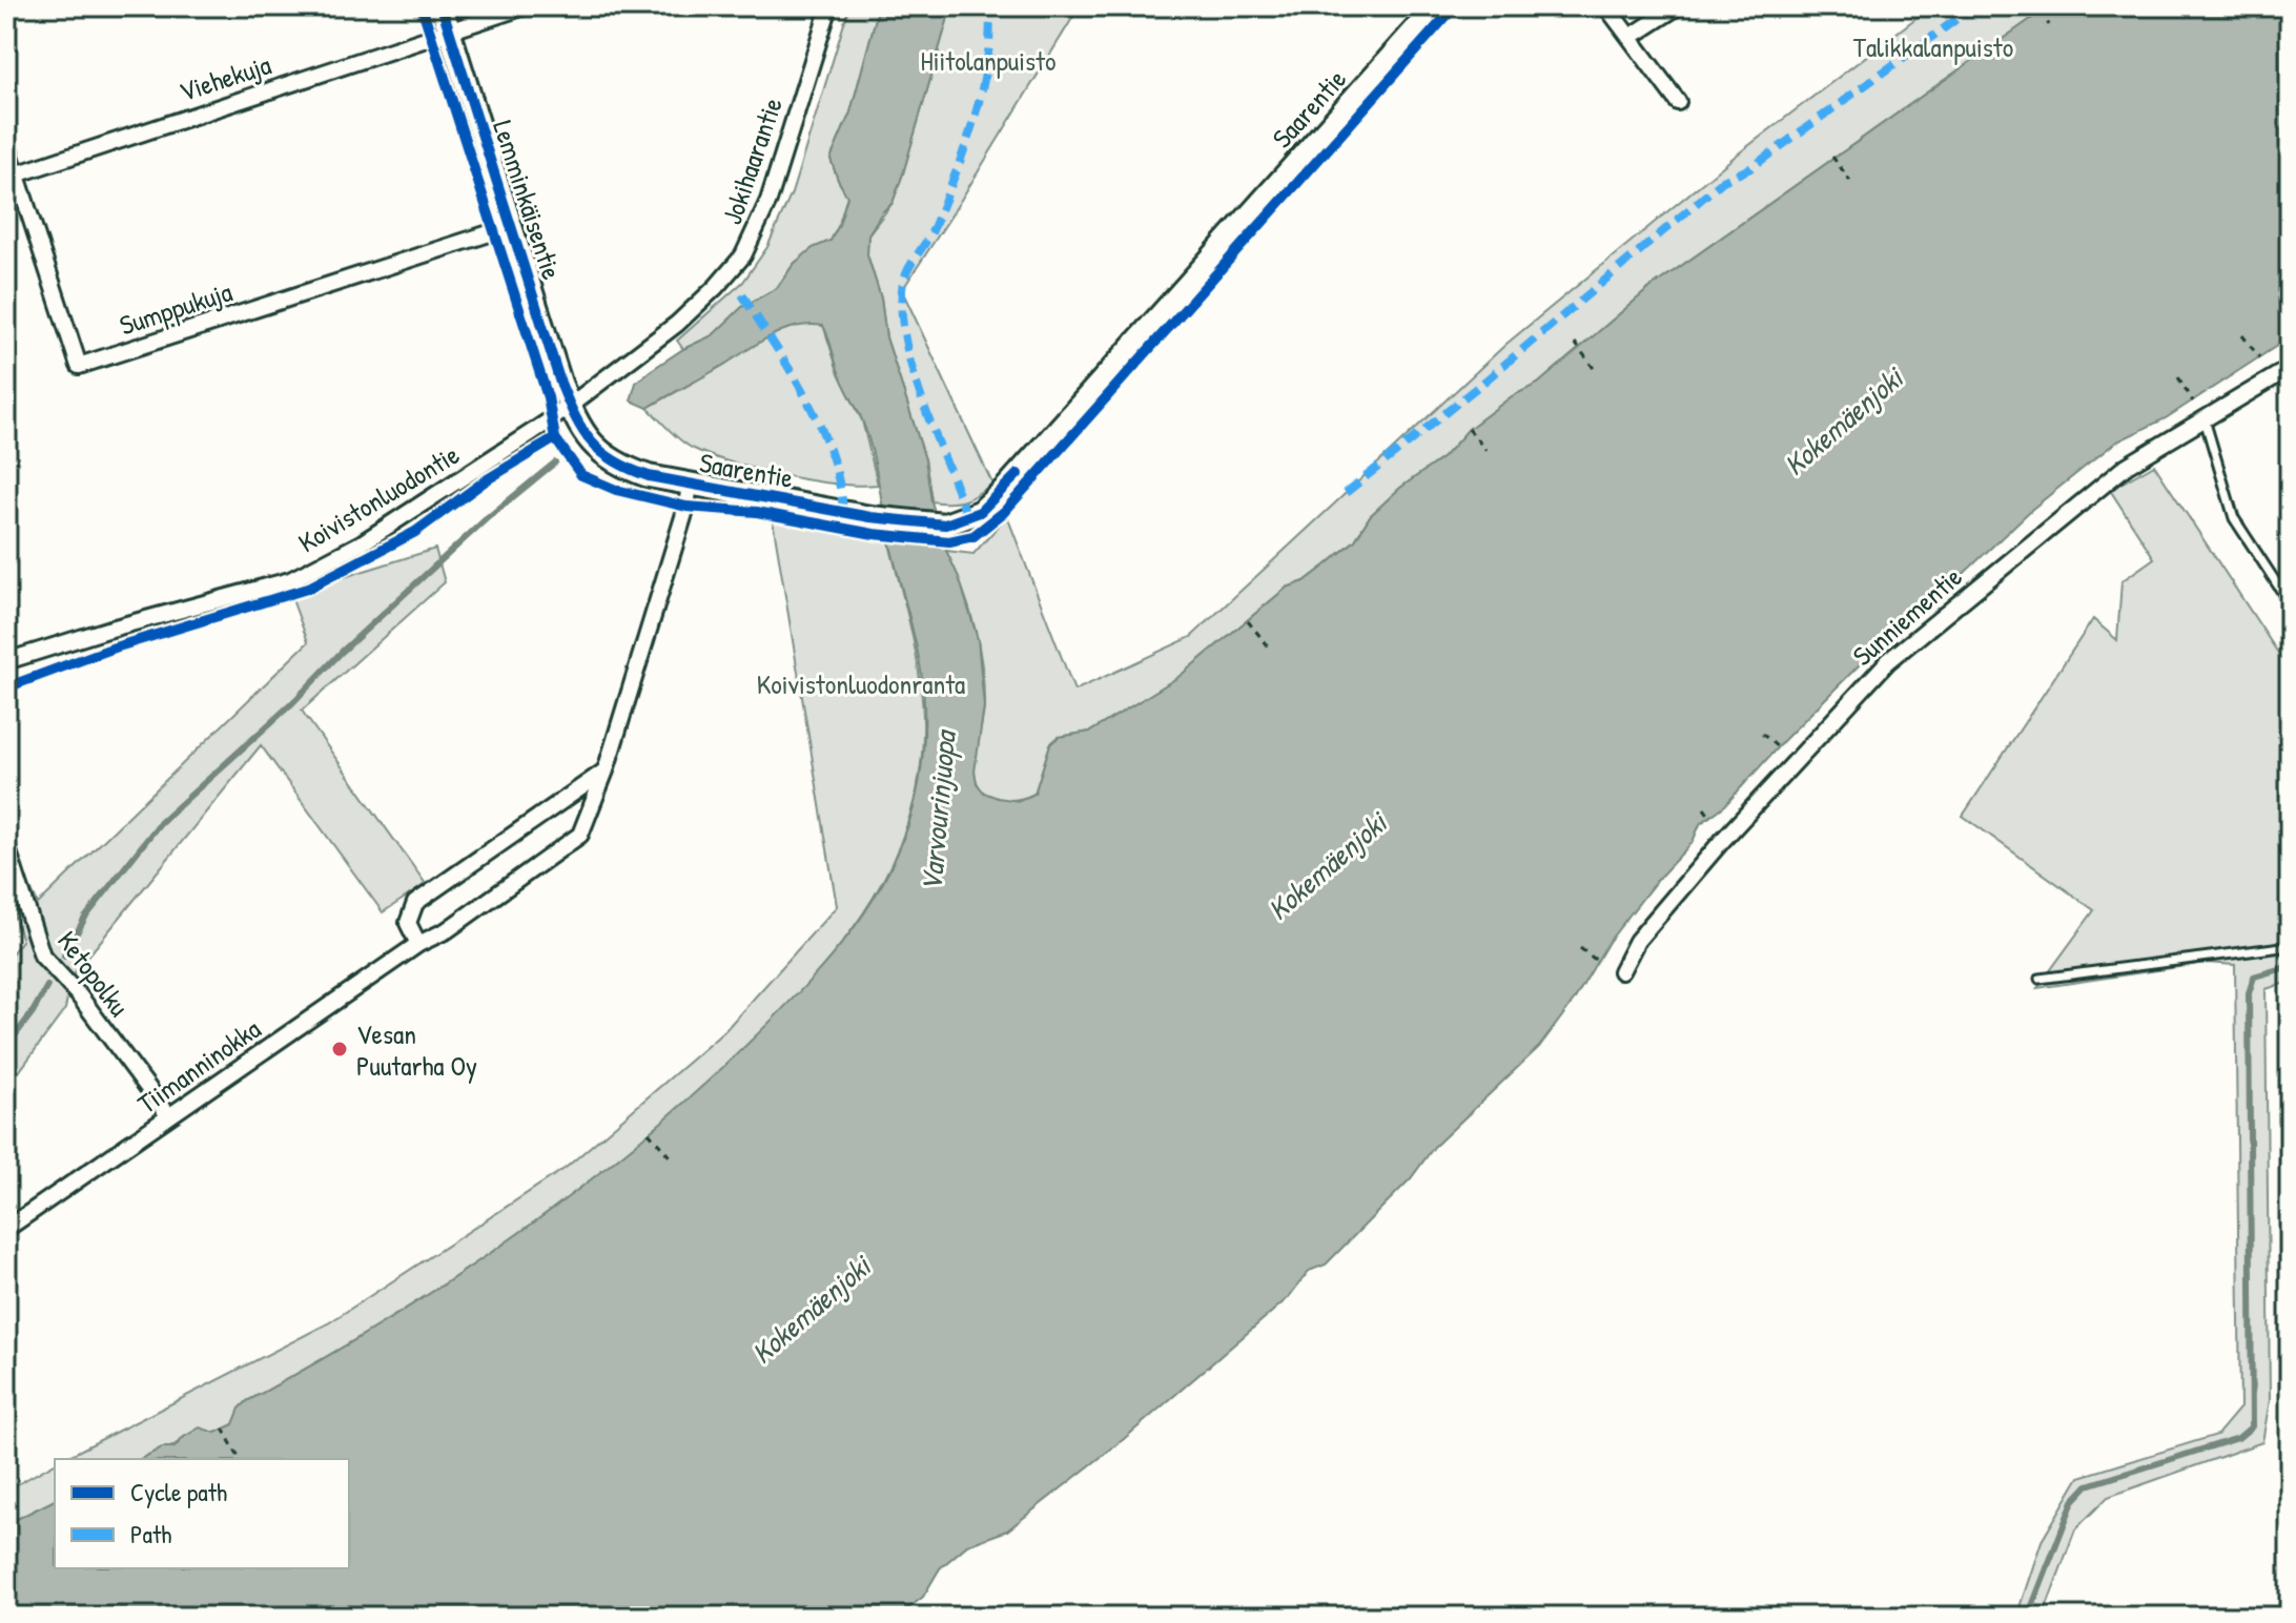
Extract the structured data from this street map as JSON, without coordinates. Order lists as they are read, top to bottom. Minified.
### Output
{"streets":{"street":["Viehekuja","Saarentie","Jokihaarantie","Lemminkäisentie","Sumppukuja","Koivistonluodontie","Sunniementie","Ketopolku","Tiimanninokka"]},"crossings":[["Viehekuja","Lemminkäisentie"],["Viehekuja","Sumppukuja"],["Saarentie","Jokihaarantie"],["Saarentie","Lemminkäisentie"],["Saarentie","Koivistonluodontie"],["Saarentie","Tiimanninokka"],["Jokihaarantie","Lemminkäisentie"],["Jokihaarantie","Koivistonluodontie"],["Lemminkäisentie","Sumppukuja"],["Lemminkäisentie","Koivistonluodontie"],["Ketopolku","Tiimanninokka"]],"water":["Kokemäenjoki","Varvourinjuopa"],"parks":["Talikkalanpuisto","Hiitolanpuisto","Koivistonluodonranta"],"places":["Vesan Puutarha Oy"],"legend":["Cycle path","Path"]}
